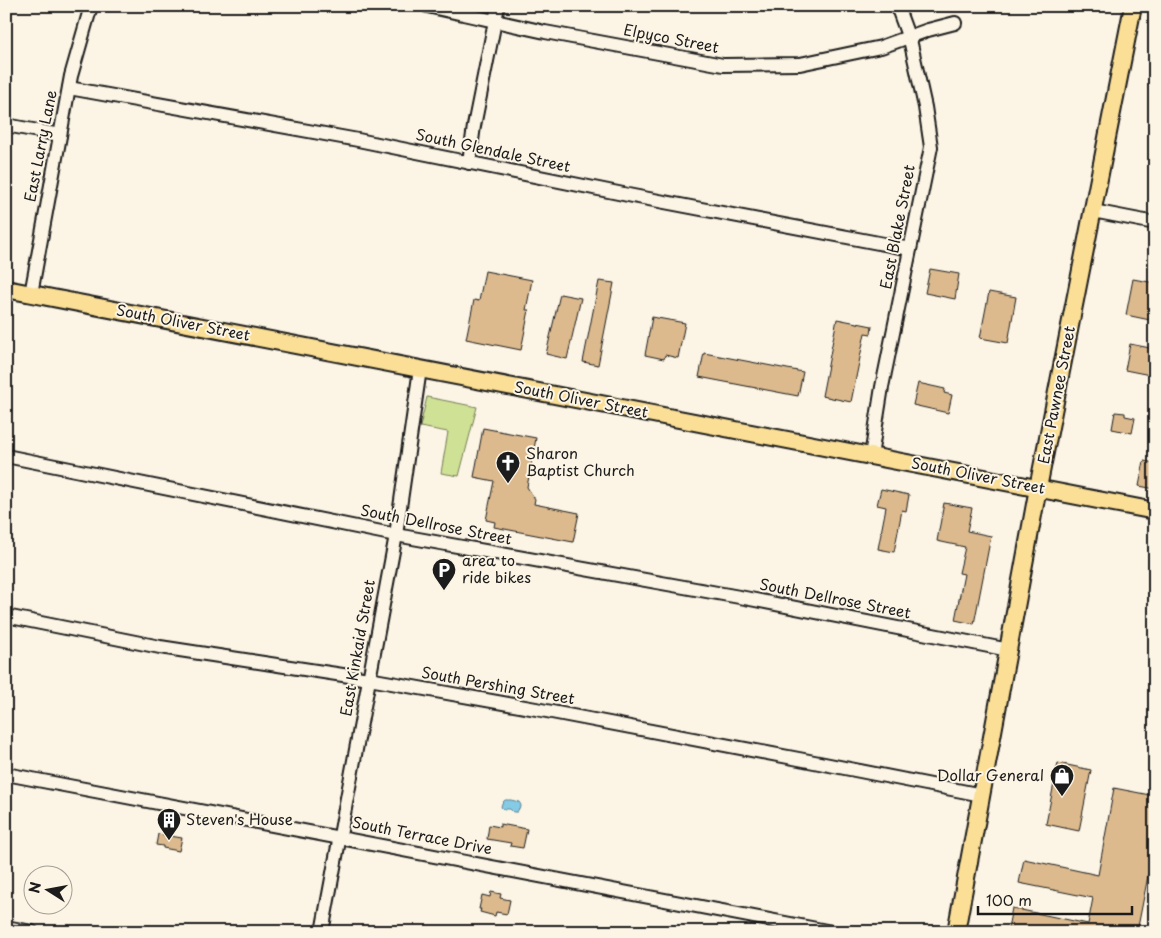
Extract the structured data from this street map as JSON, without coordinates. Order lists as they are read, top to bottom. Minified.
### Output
{"streets":{"main road":["South Oliver Street","East Pawnee Street"],"street":["Elpyco Street","East Larry Lane","South Glendale Street","East Blake Street","South Dellrose Street","East Kinkaid Street","South Pershing Street","South Terrace Drive"]},"crossings":[["Elpyco Street","East Blake Street"],["East Larry Lane","South Glendale Street"],["East Larry Lane","South Oliver Street"],["South Glendale Street","East Blake Street"],["East Blake Street","South Oliver Street"],["South Oliver Street","East Pawnee Street"],["South Oliver Street","East Kinkaid Street"],["East Pawnee Street","South Dellrose Street"],["East Pawnee Street","South Pershing Street"],["South Dellrose Street","East Kinkaid Street"],["East Kinkaid Street","South Pershing Street"],["East Kinkaid Street","South Terrace Drive"]],"places":{"church":["Sharon Baptist Church"],"parking":["area to ride bikes"],"shop":["Dollar General"],"building":["Steven's House"]},"scale_bar":"100 m","north":"left"}
